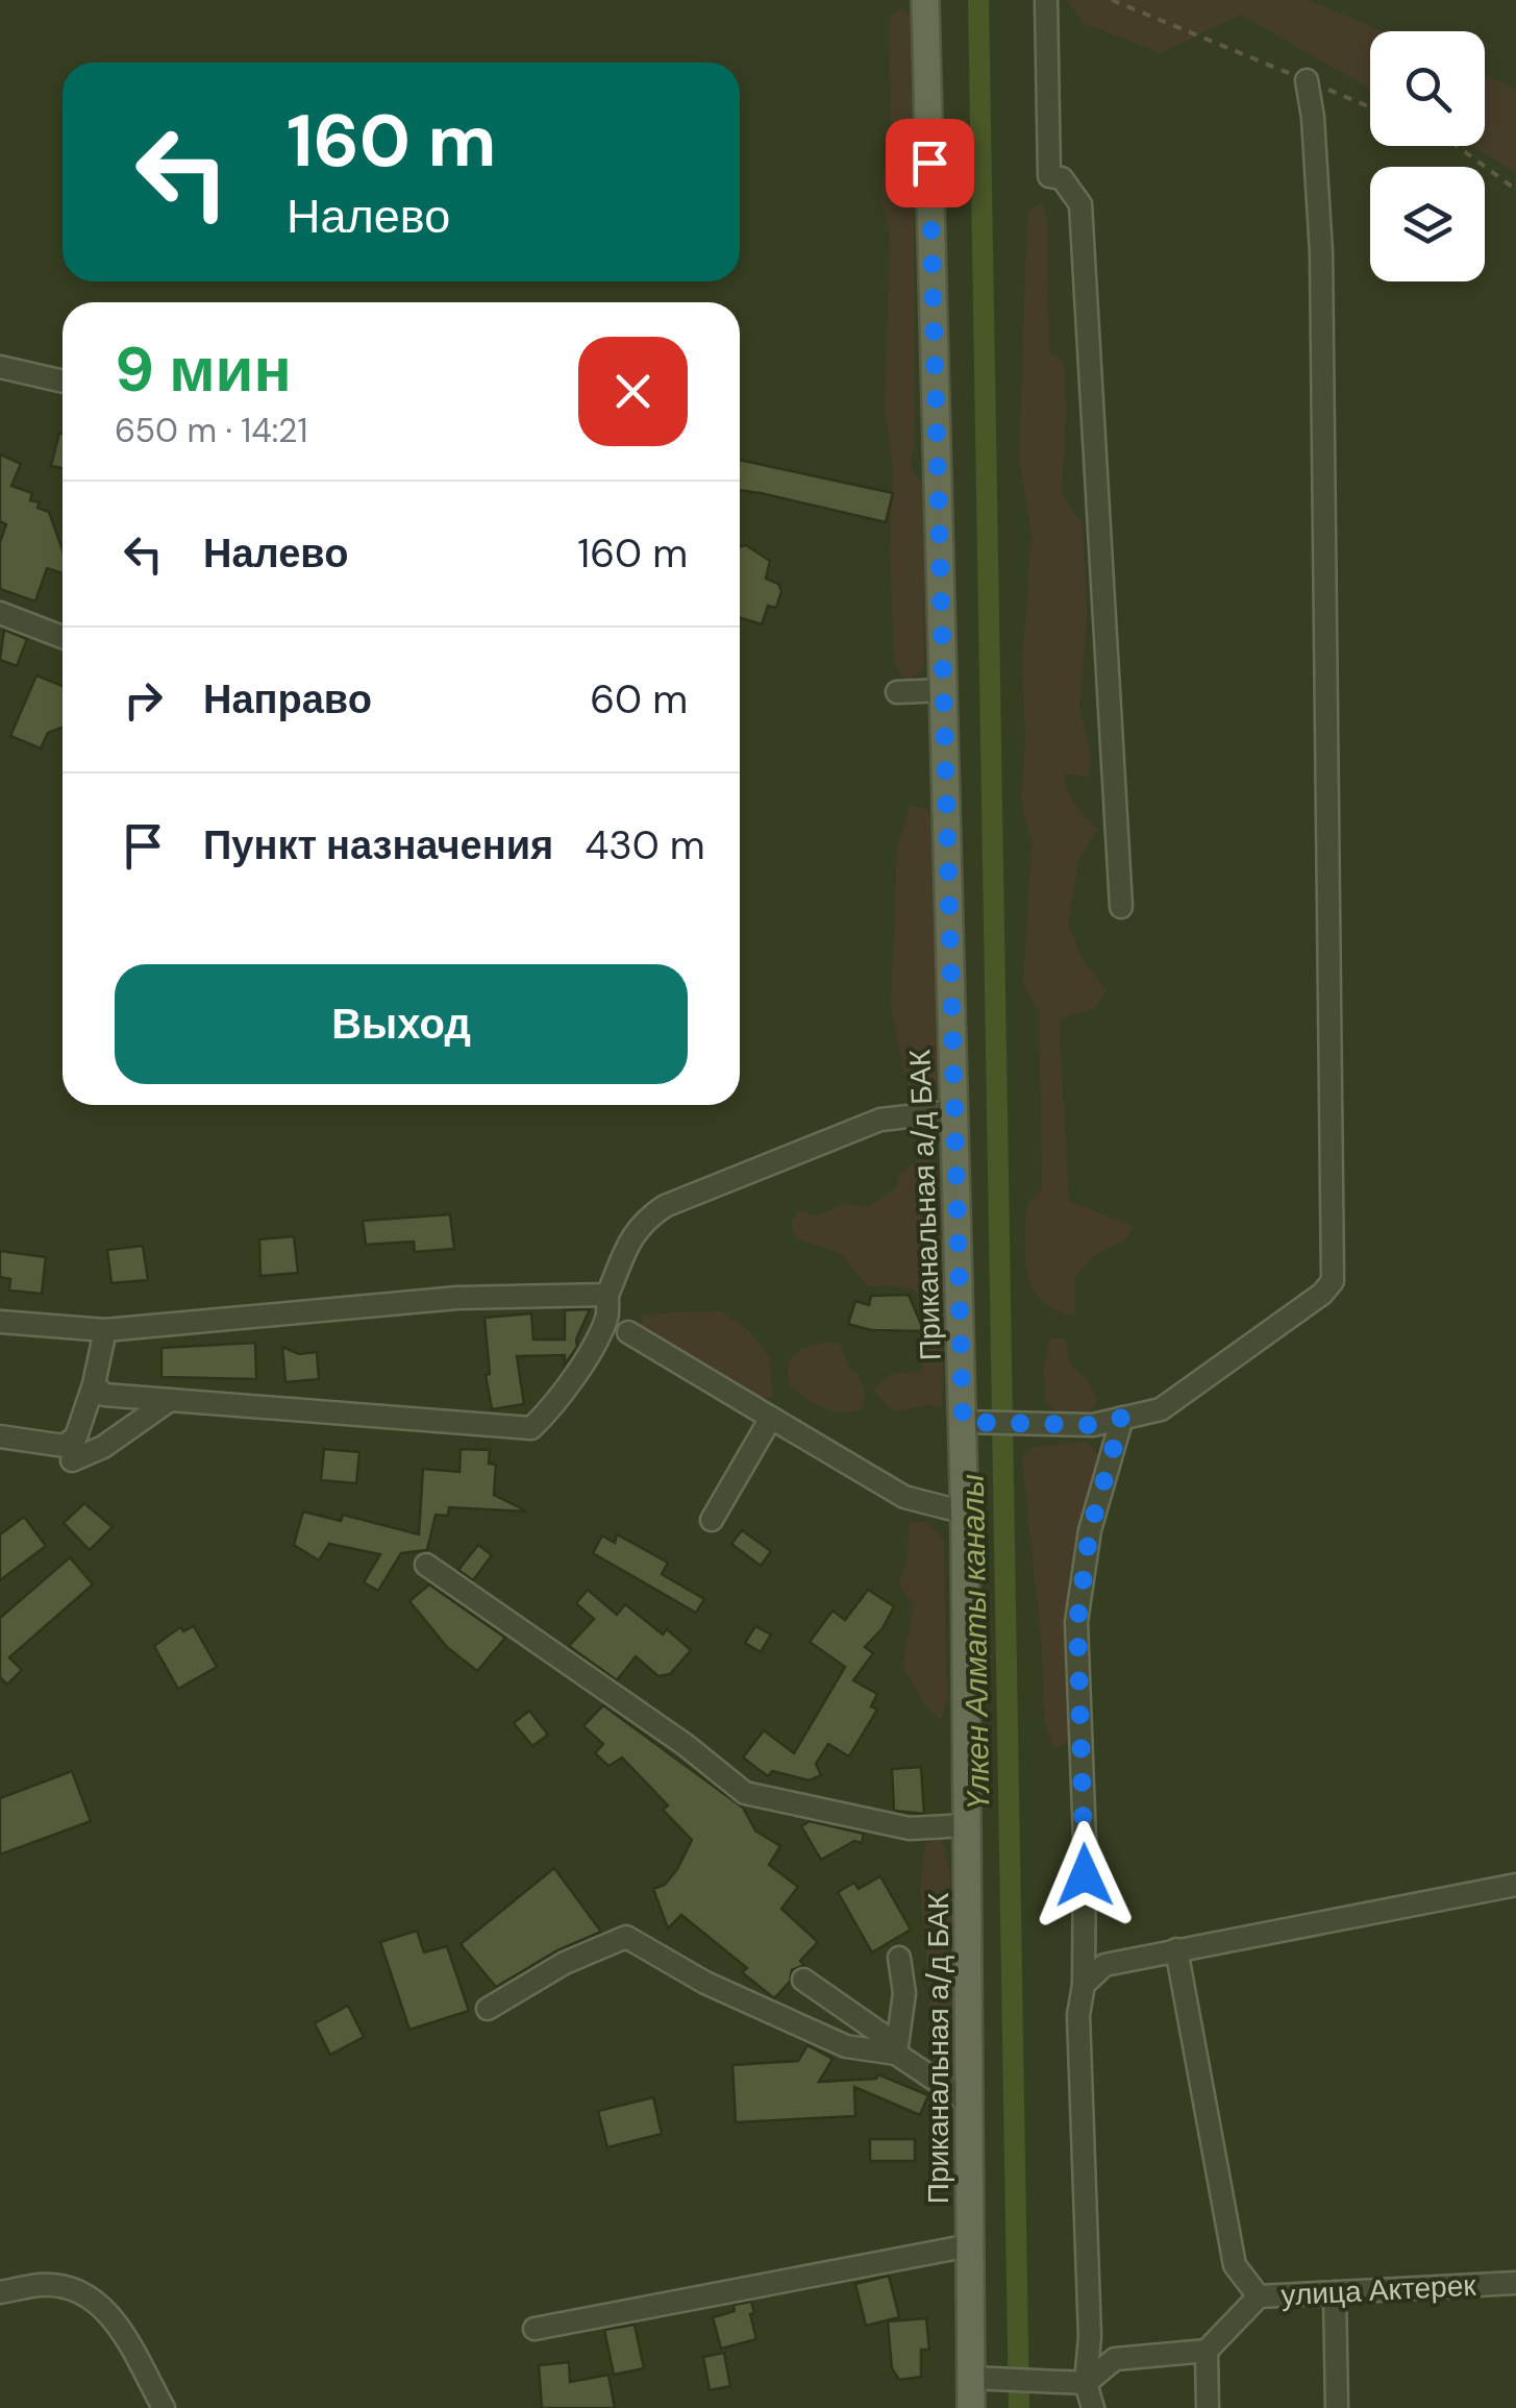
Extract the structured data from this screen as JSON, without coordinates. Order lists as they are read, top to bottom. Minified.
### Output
{"streets":{"main road":["Приканальная а/д БАК"],"street":["улица Актерек"]},"water":["Үлкен Алматы каналы"],"page":{"turn":["160 m","Налево"],"heading":["9 мин","650 m · 14:21"],"list":[{"name":"Налево","value":"160 m"},{"name":"Направо","value":"60 m"},{"name":"Пункт назначения","value":"430 m"}],"buttons":"Выход"}}
